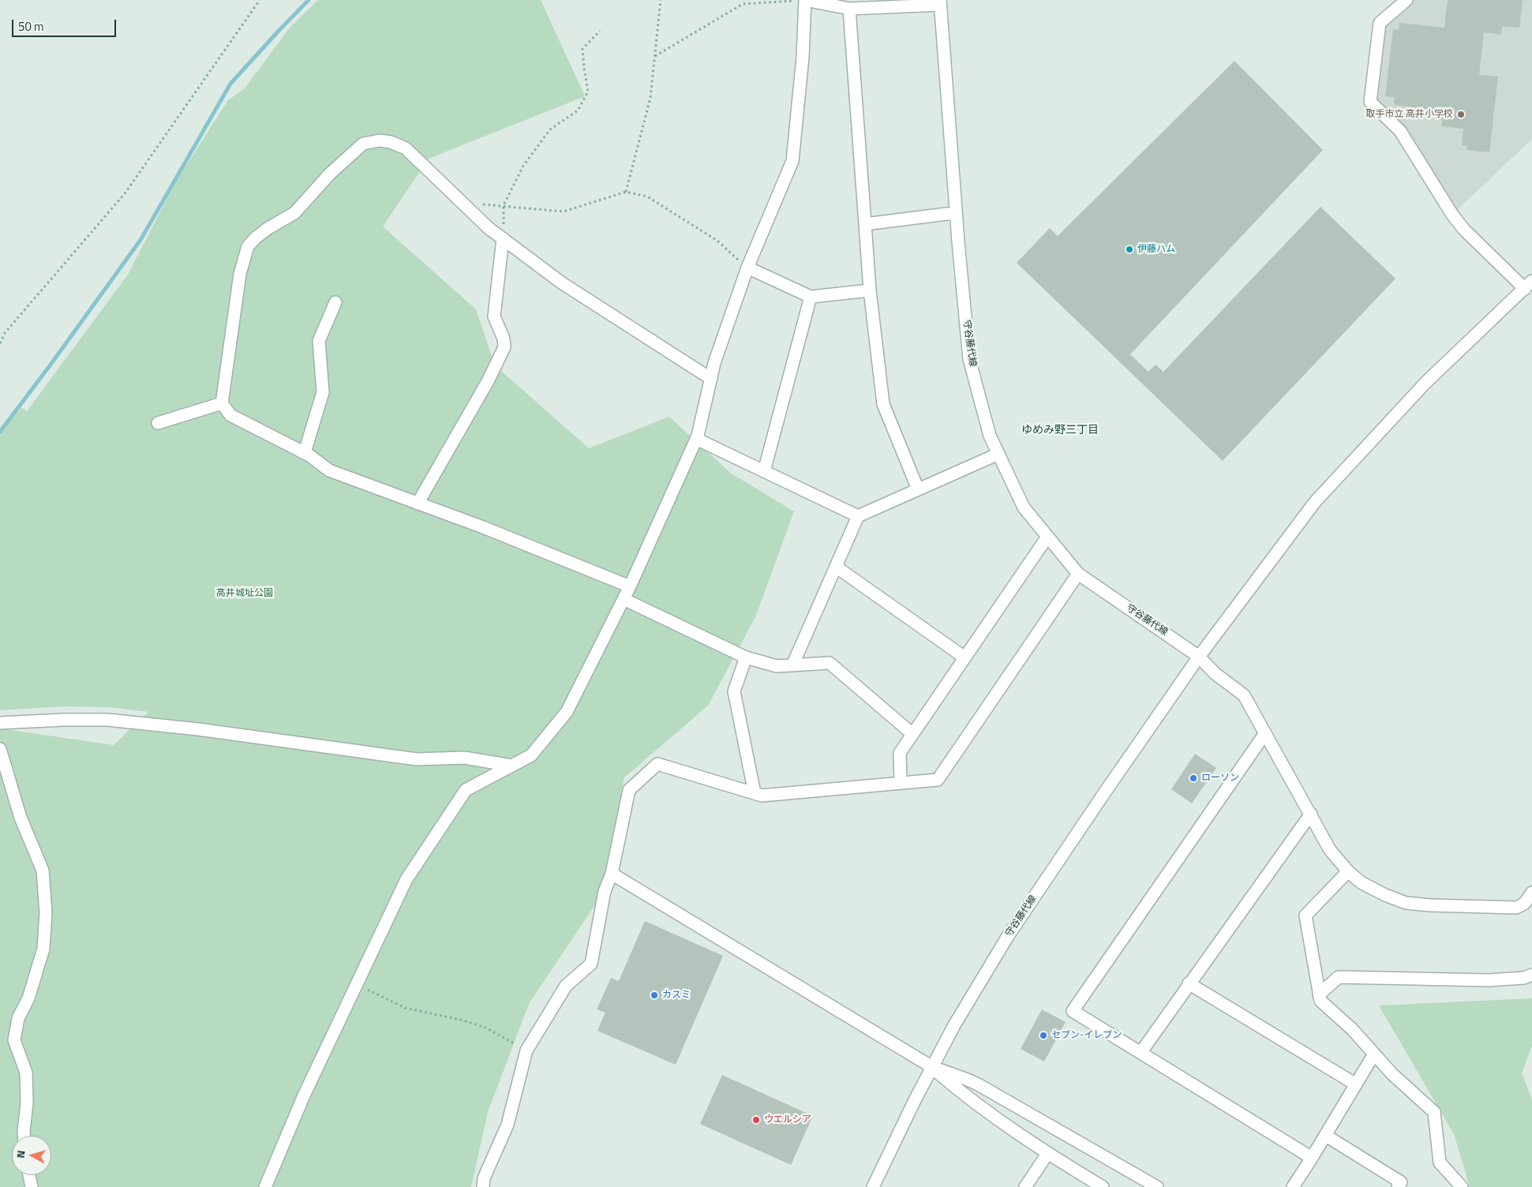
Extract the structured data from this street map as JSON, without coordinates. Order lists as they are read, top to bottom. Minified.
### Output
{"streets":{"street":["守谷藤代線"]},"districts":["ゆめみ野三丁目"],"parks":["高井城址公園"],"places":["取手市立 高井小学校","伊藤ハム","ローソン","カスミ","セブン-イレブン","ウエルシア"],"scale_bar":"50 m","north":"left"}
